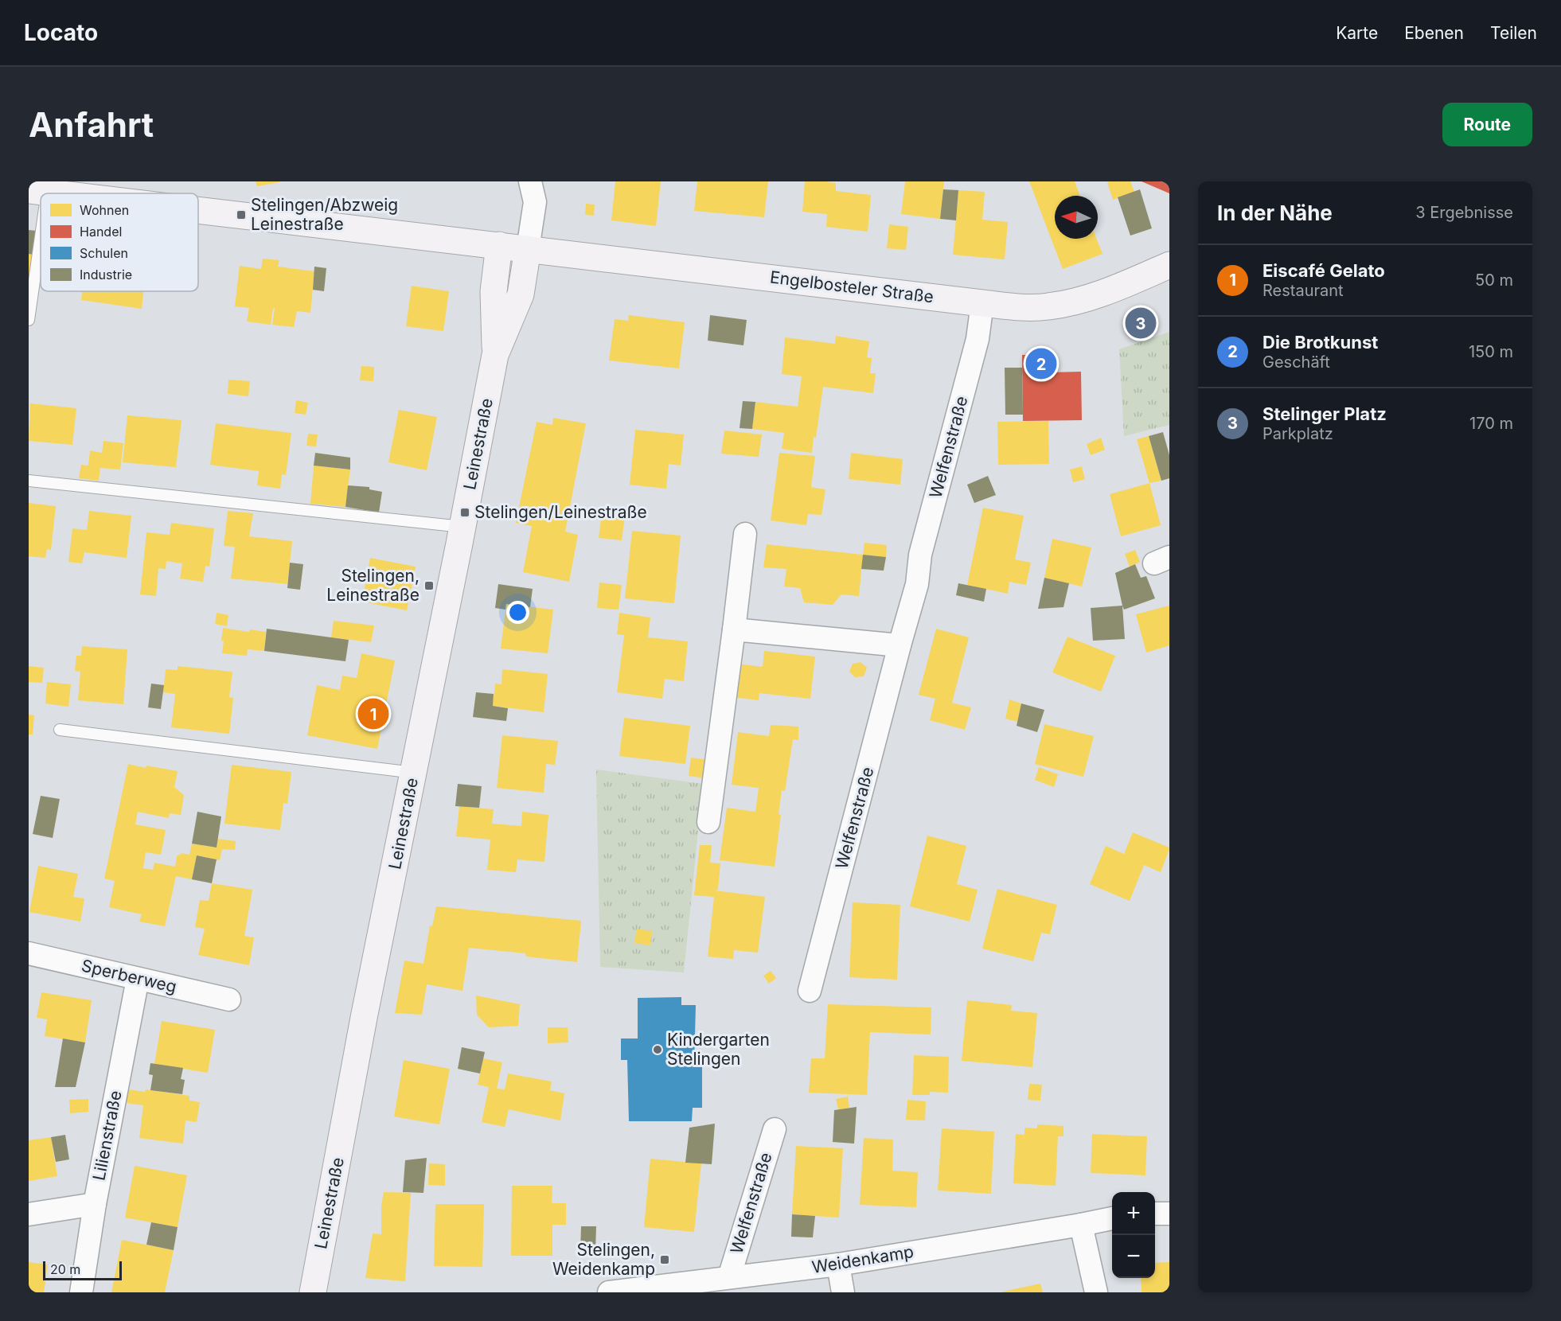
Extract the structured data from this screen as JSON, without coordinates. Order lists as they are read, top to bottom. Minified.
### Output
{"streets":{"street":["Engelbosteler Straße","Leinestraße","Welfenstraße","Sperberweg","Lilienstraße","Weidenkamp"]},"crossings":[["Engelbosteler Straße","Leinestraße"],["Engelbosteler Straße","Welfenstraße"],["Welfenstraße","Weidenkamp"],["Sperberweg","Lilienstraße"]],"places":{"transit":["Stelingen/Abzweig Leinestraße","Stelingen/Leinestraße","Stelingen, Leinestraße","Stelingen, Weidenkamp"],"other":["Kindergarten Stelingen"]},"legend":["Wohnen","Handel","Schulen","Industrie"],"scale_bar":"20 m","north":"left","page":{"header":"Locato","nav":["Karte","Ebenen","Teilen"],"buttons":"Route","title":"Anfahrt","heading":["In der Nähe","3 Ergebnisse"],"list":[{"mark":"1","name":"Eiscafé Gelato","note":"Restaurant","value":"50 m"},{"mark":"2","name":"Die Brotkunst","note":"Geschäft","value":"150 m"},{"mark":"3","name":"Stelinger Platz","note":"Parkplatz","value":"170 m"}],"pins":["3","2","1"],"map_buttons":["+","−"],"scale":"20 m"}}
